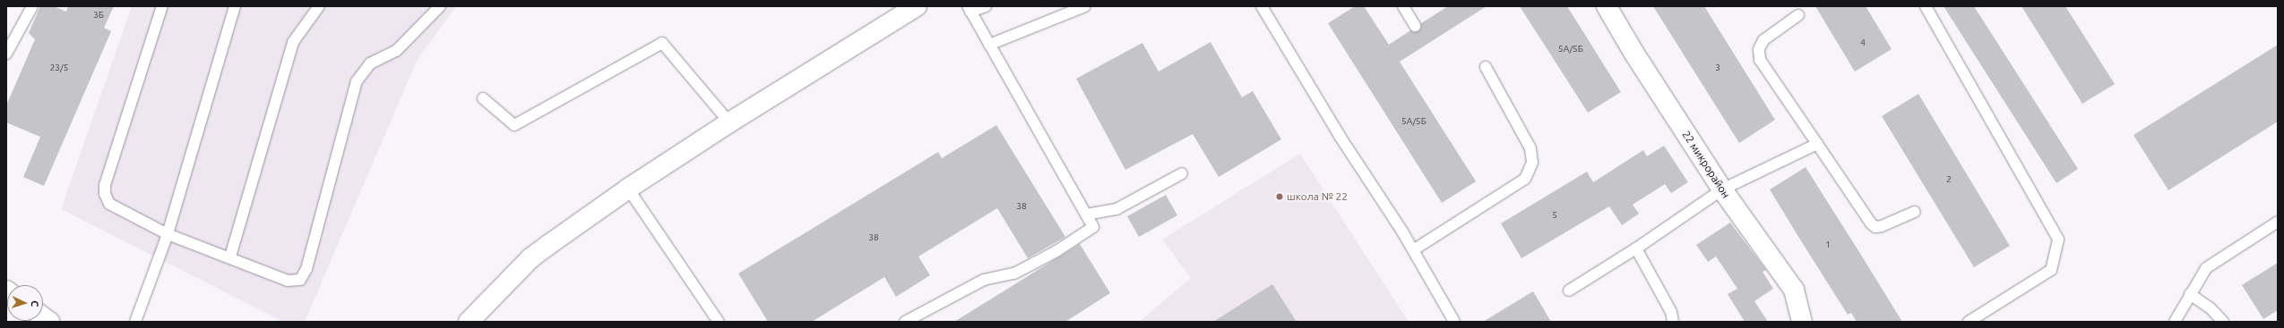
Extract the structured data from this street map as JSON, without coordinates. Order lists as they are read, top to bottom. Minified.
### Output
{"streets":{"main road":["22 микрорайон"]},"places":["школа № 22"],"house_numbers":["3Б","4","5А/5Б","23/5","3","5А/5Б","2","38","5","38","1"],"north":"right"}
